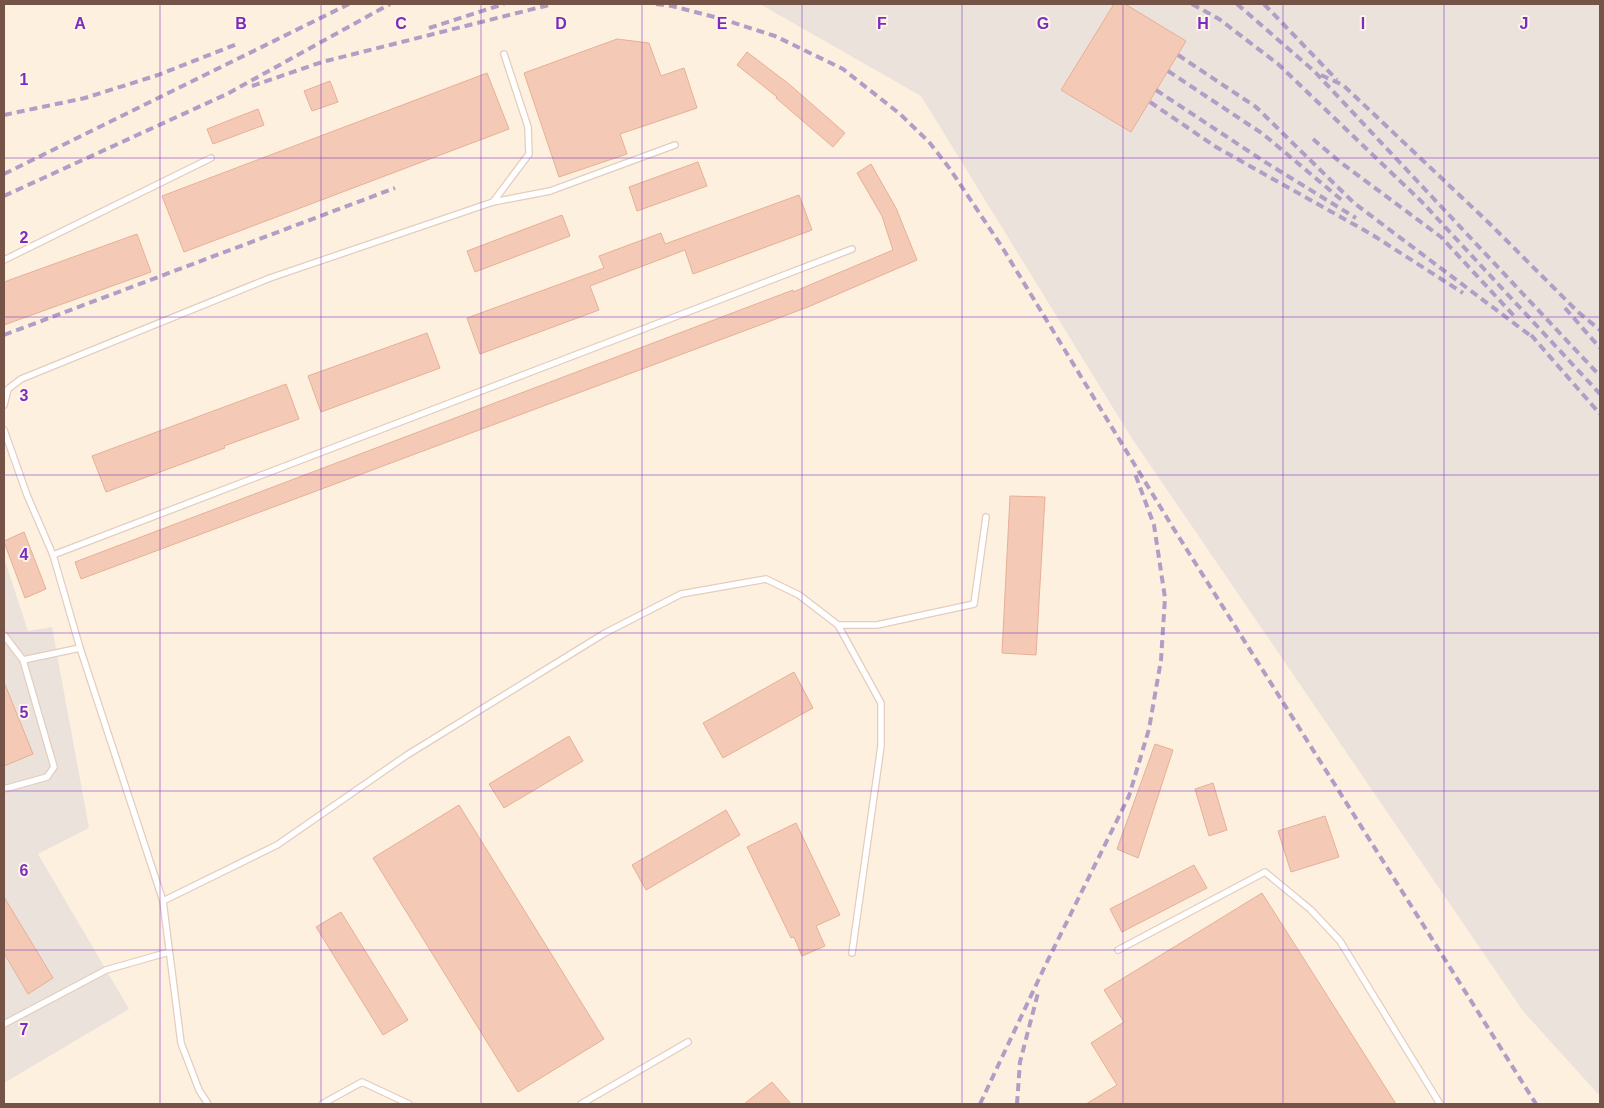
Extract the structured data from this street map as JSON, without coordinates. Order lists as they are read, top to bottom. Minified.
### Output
{"grid":{"columns":["A","B","C","D","E","F","G","H","I","J"],"rows":["1","2","3","4","5","6","7"]}}
